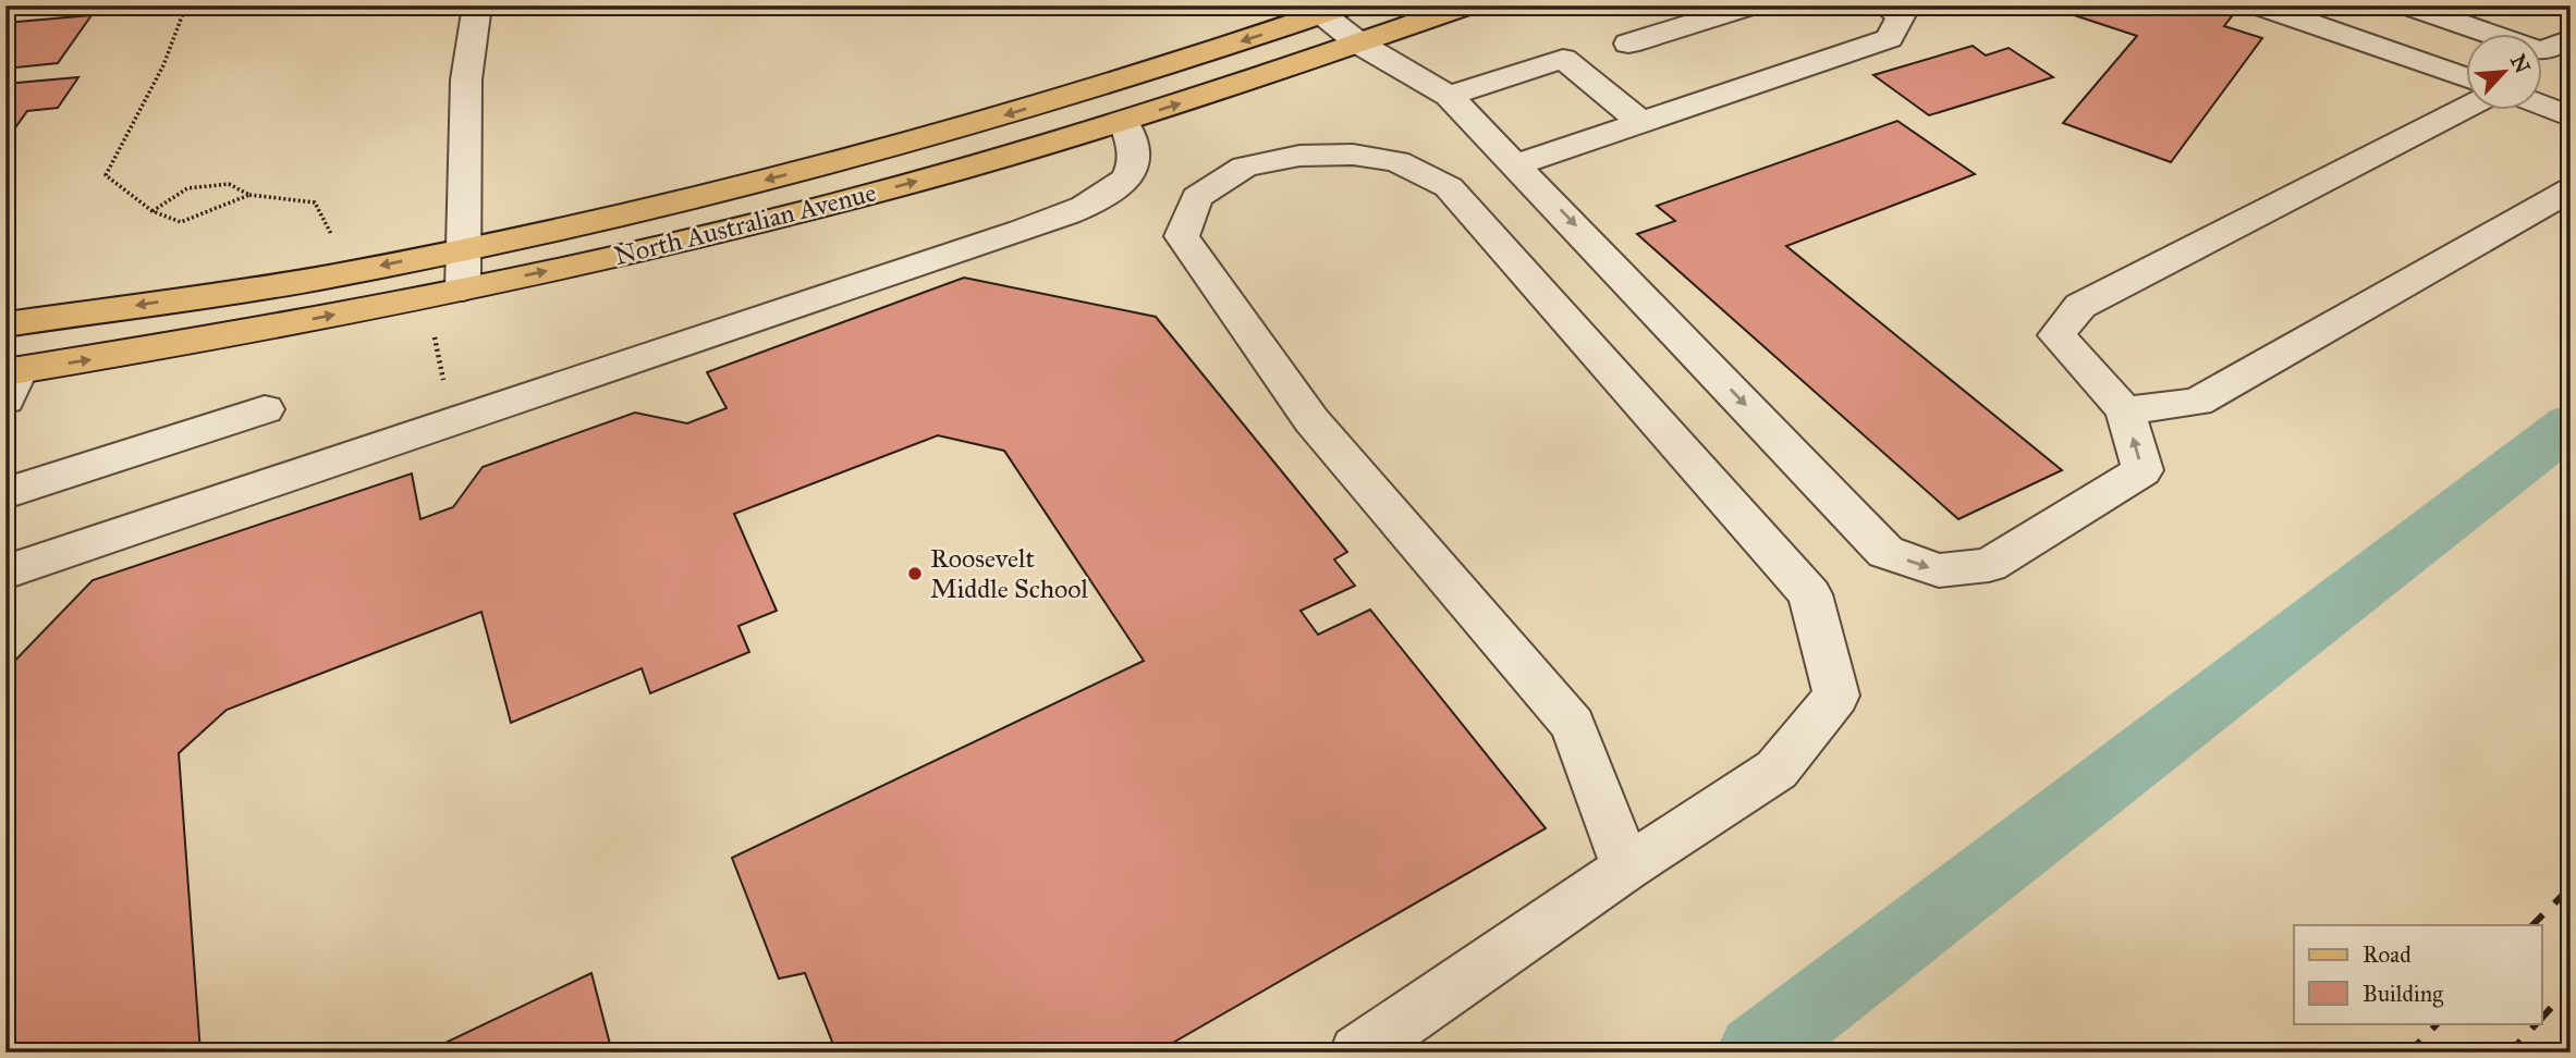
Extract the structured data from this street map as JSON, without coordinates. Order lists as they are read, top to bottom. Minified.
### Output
{"streets":{"main road":["North Australian Avenue"]},"places":["Roosevelt Middle School"],"legend":["Road","Building"],"north":"top right"}
